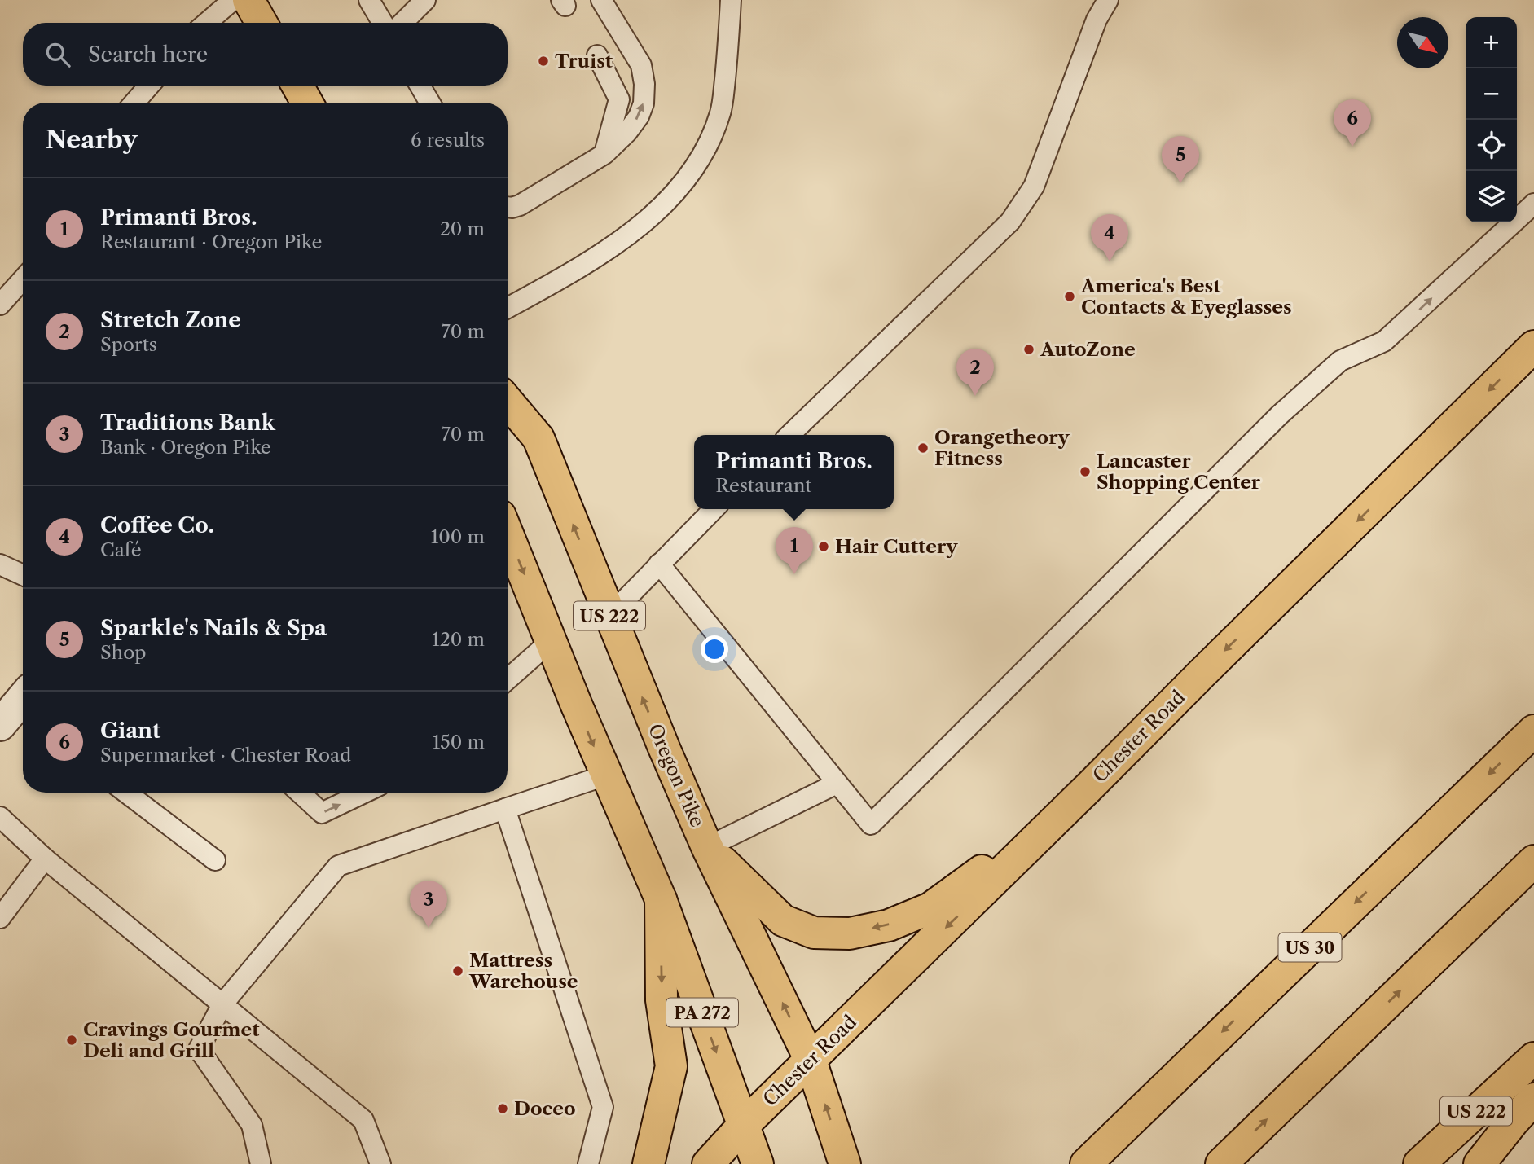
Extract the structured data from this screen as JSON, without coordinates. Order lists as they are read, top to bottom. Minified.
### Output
{"streets":{"highway":["US 222","Chester Road","Oregon Pike","US 30","PA 272"]},"crossings":[["US 222","PA 272"],["Chester Road","Oregon Pike"],["Chester Road","PA 272"]],"places":["Truist","America's Best Contacts & Eyeglasses","AutoZone","Orangetheory Fitness","Lancaster Shopping Center","Hair Cuttery","Mattress Warehouse","Cravings Gourmet Deli and Grill","Doceo"],"north":"bottom right","page":{"map_buttons":["+","−"],"search":"Search here","pins":["6","5","4","2","1","3"],"heading":["Nearby","6 results"],"list":[{"mark":"1","name":"Primanti Bros.","note":"Restaurant · Oregon Pike","value":"20 m"},{"mark":"2","name":"Stretch Zone","note":"Sports","value":"70 m"},{"mark":"3","name":"Traditions Bank","note":"Bank · Oregon Pike","value":"70 m"},{"mark":"4","name":"Coffee Co.","note":"Café","value":"100 m"},{"mark":"5","name":"Sparkle's Nails & Spa","note":"Shop","value":"120 m"},{"mark":"6","name":"Giant","note":"Supermarket · Chester Road","value":"150 m"}],"popup":["Primanti Bros.","Restaurant"]}}
